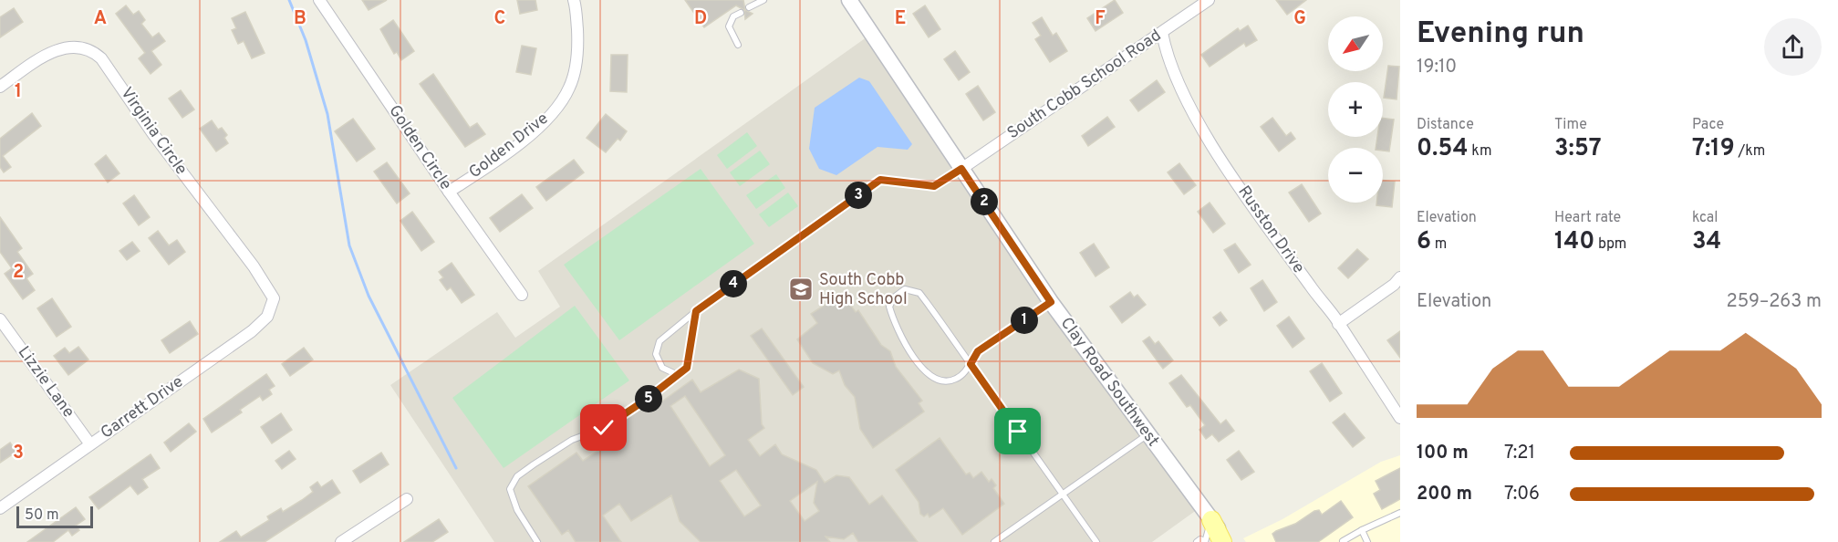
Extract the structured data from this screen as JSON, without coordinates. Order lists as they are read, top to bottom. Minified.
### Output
{"streets":{"street":["South Cobb School Road","Virginia Circle","Golden Drive","Golden Circle","Russton Drive","Lizzie Lane","Clay Road Southwest","Garrett Drive"]},"crossings":[["South Cobb School Road","Russton Drive"],["South Cobb School Road","Clay Road Southwest"],["Virginia Circle","Garrett Drive"],["Golden Drive","Golden Circle"],["Lizzie Lane","Garrett Drive"]],"places":{"school or university":["South Cobb High School"]},"scale_bar":"50 m","north":"bottom left","page":{"heading":["Evening run","19:10"],"map_buttons":["+","−"],"stats":[["Distance","0.54 km"],["Time","3:57"],["Pace","7:19 /km"],["Elevation","6 m"],["Heart rate","140 bpm"],["kcal","34"]],"pins":["3","2","4","1","5"],"chart":["Elevation","259–263 m"],"list":[{"name":"100 m","note":"7:21"},{"name":"200 m","note":"7:06"}],"scale":"50 m"},"grid":{"columns":["A","B","C","D","E","F","G"],"rows":["1","2","3"]}}
